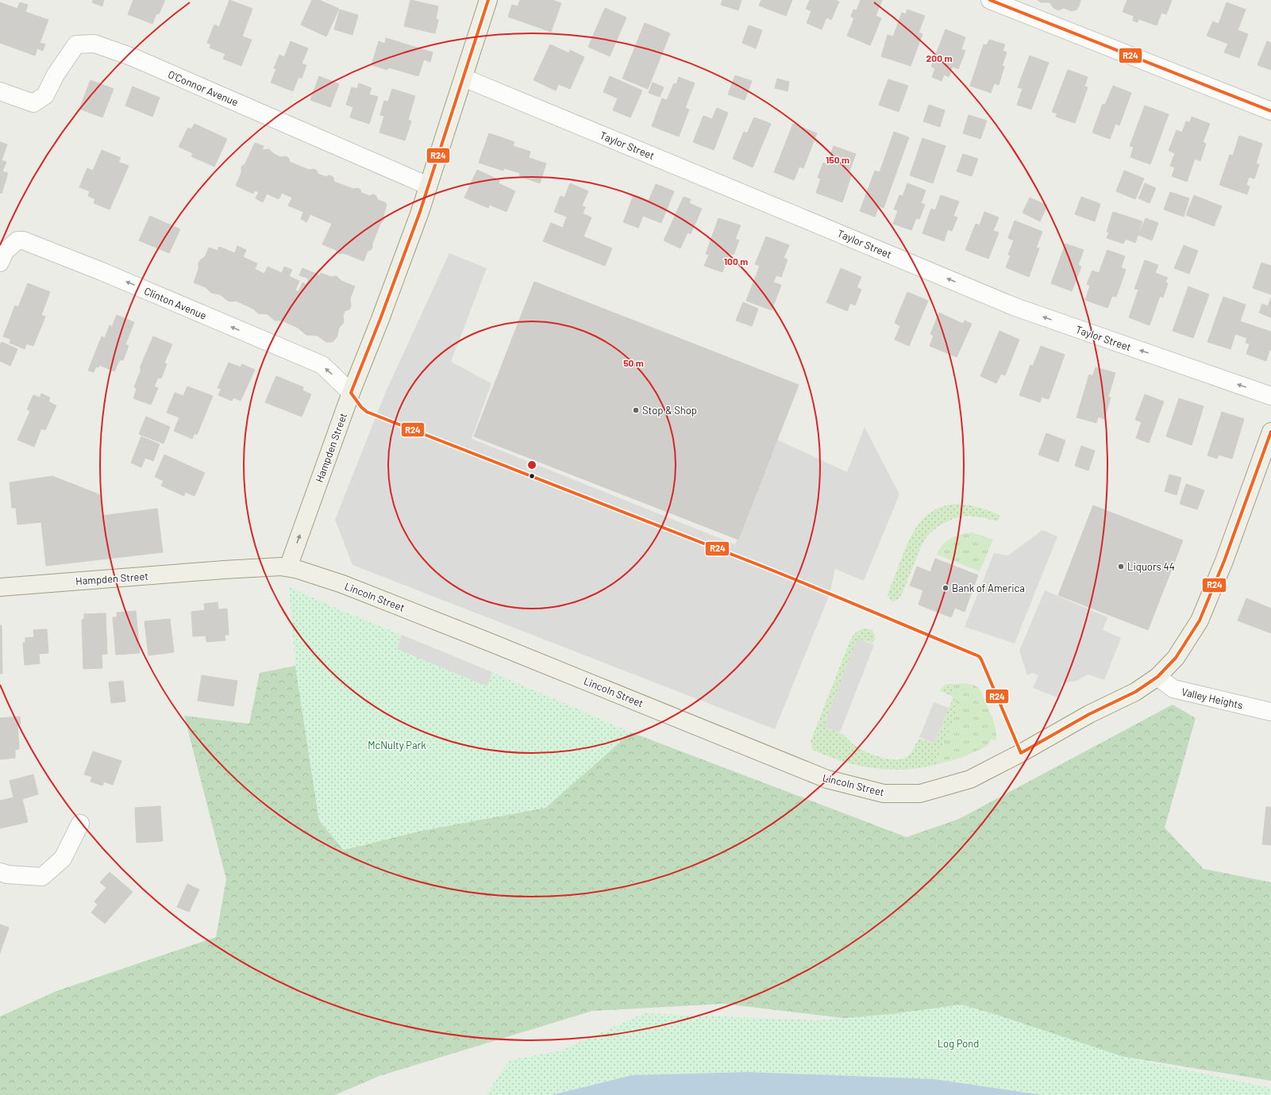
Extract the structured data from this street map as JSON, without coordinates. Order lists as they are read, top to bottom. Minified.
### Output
{"streets":{"main road":["Hampden Street","Lincoln Street"],"street":["O'Connor Avenue","Taylor Street","Clinton Avenue","Valley Heights"]},"crossings":[["O'Connor Avenue","Hampden Street"],["Taylor Street","Hampden Street"],["Clinton Avenue","Hampden Street"],["Hampden Street","Lincoln Street"],["Lincoln Street","Valley Heights"]],"one_way":["Taylor Street","Clinton Avenue"],"parks":["McNulty Park","Log Pond"],"places":["Stop & Shop","Liquors 44","Bank of America"],"lines":["transit line R24"],"rings":["200 m","150 m","100 m","50 m"]}
